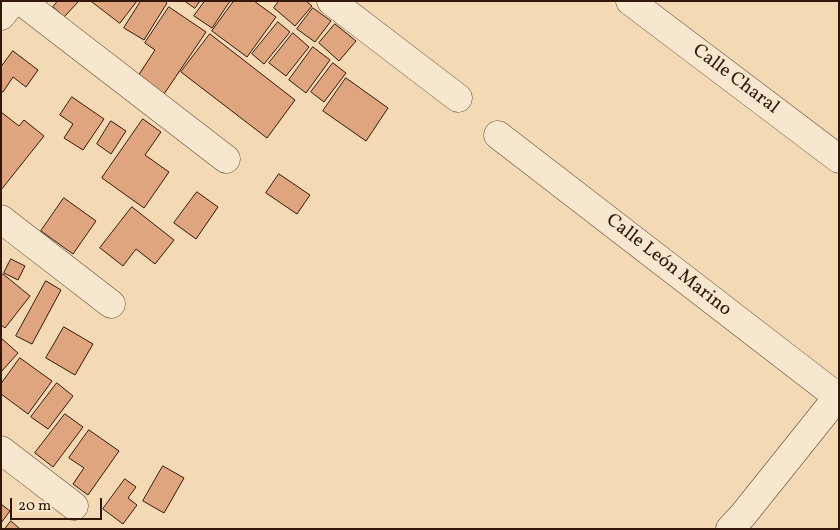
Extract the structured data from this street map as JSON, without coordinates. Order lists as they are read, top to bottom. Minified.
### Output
{"streets":{"street":["Calle Charal","Calle León Marino"]},"scale_bar":"20 m"}
